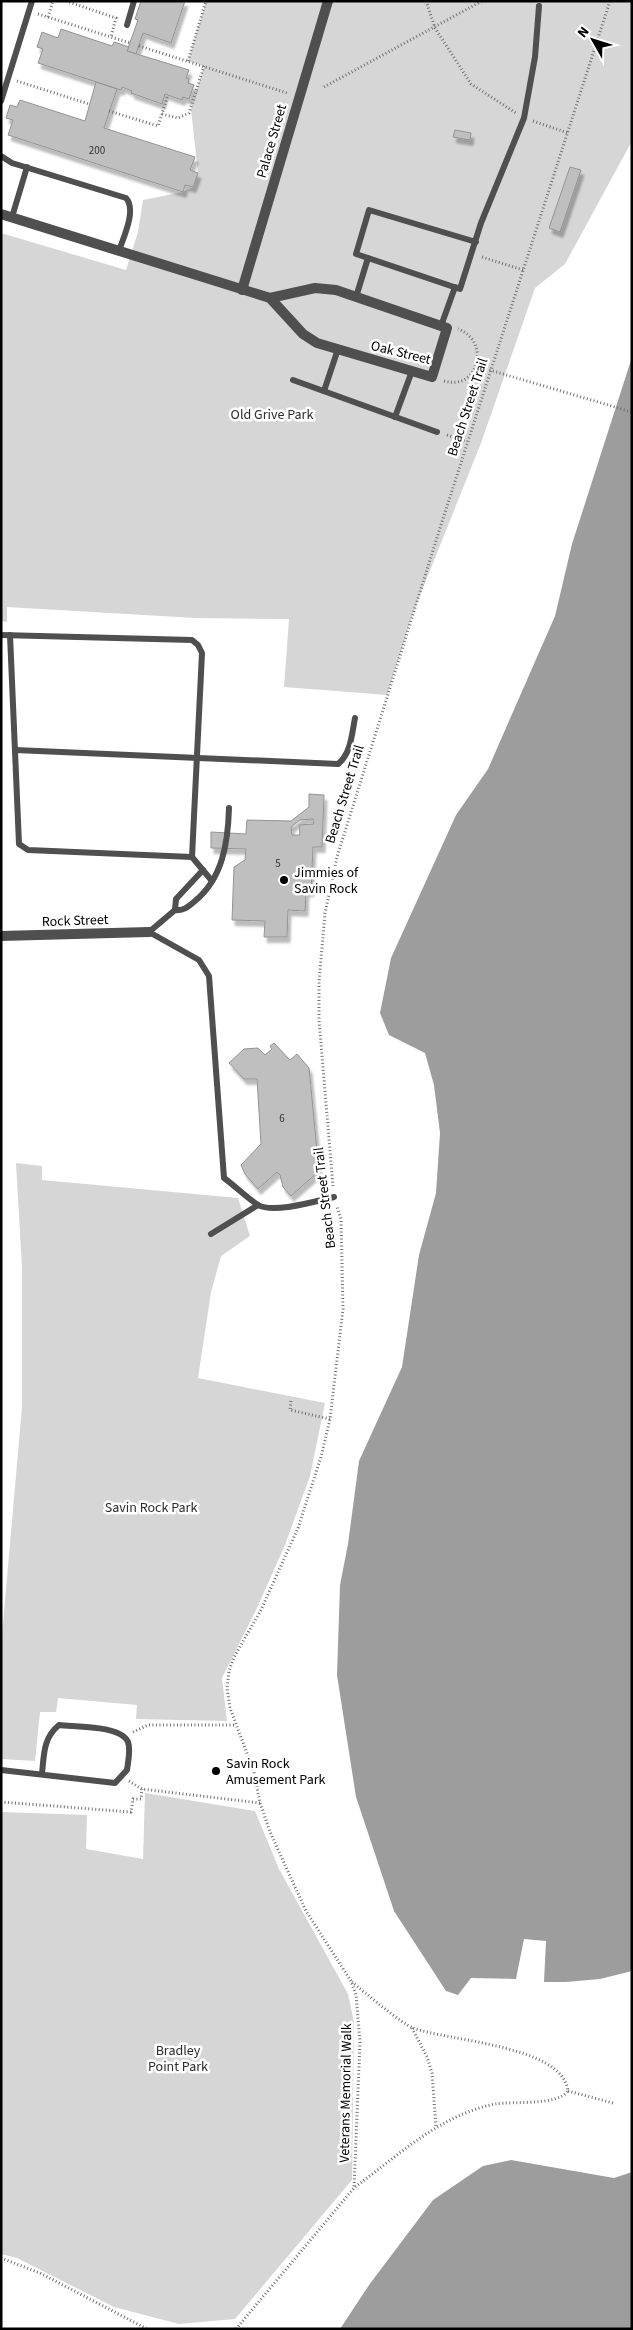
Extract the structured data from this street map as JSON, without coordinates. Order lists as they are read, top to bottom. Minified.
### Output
{"streets":{"street":["Palace Street","Oak Street","Rock Street"],"path":["Beach Street Trail","Veterans Memorial Walk"]},"crossings":[["Beach Street Trail","Veterans Memorial Walk"]],"parks":["Old Grive Park","Savin Rock Park","Bradley Point Park"],"places":["Jimmies of Savin Rock","Savin Rock Amusement Park"],"house_numbers":["200","5","6"],"north":"top left"}
